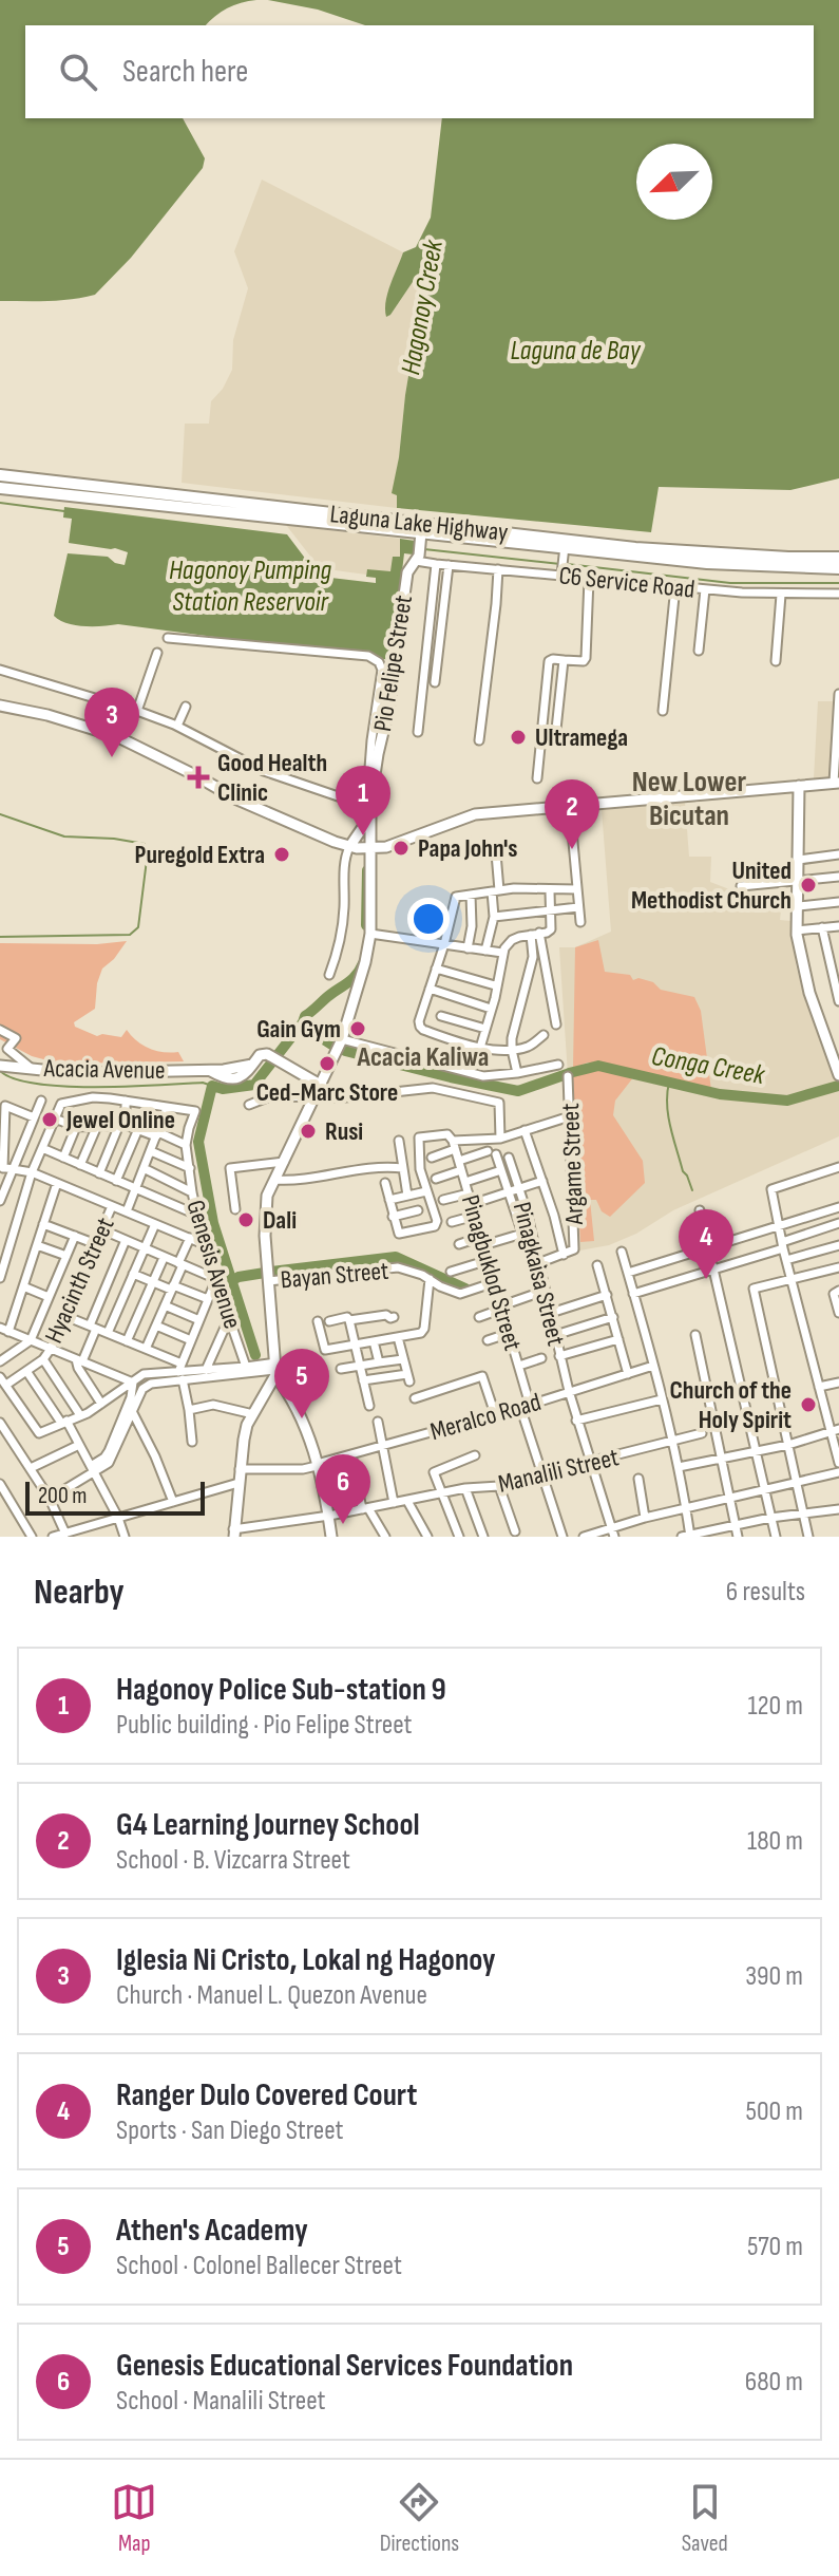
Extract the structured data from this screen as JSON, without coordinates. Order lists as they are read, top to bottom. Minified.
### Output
{"streets":{"main road":["Laguna Lake Highway","Pio Felipe Street","Acacia Avenue"],"street":["C6 Service Road","Argame Street","Genesis Avenue","Pinagbuklod Street","Pinagkaisa Street","Bayan Street","Hyacinth Street","Meralco Road","Manalili Street"]},"crossings":[["Laguna Lake Highway","Pio Felipe Street"],["C6 Service Road","Pio Felipe Street"],["Pio Felipe Street","Acacia Avenue"],["Pio Felipe Street","Bayan Street"],["Pinagbuklod Street","Bayan Street"],["Pinagbuklod Street","Meralco Road"],["Pinagkaisa Street","Meralco Road"],["Pinagkaisa Street","Manalili Street"]],"districts":["New Lower Bicutan","Acacia Kaliwa"],"water":["Hagonoy Creek","Laguna de Bay","Hagonoy Pumping Station Reservoir","Conga Creek"],"places":{"other":["Ultramega","Papa John's","Puregold Extra","United Methodist Church","Gain Gym","Ced-Marc Store","Jewel Online","Rusi","Dali","Church of the Holy Spirit"],"health":["Good Health Clinic"]},"scale_bar":"200 m","north":"bottom left","page":{"search":"Search here","pins":["3","1","2","4","5","6"],"scale":"200 m","heading":["Nearby","6 results"],"list":[{"mark":"1","name":"Hagonoy Police Sub-station 9","note":"Public building · Pio Felipe Street","value":"120 m"},{"mark":"2","name":"G4 Learning Journey School","note":"School · B. Vizcarra Street","value":"180 m"},{"mark":"3","name":"Iglesia Ni Cristo, Lokal ng Hagonoy","note":"Church · Manuel L. Quezon Avenue","value":"390 m"},{"mark":"4","name":"Ranger Dulo Covered Court","note":"Sports · San Diego Street","value":"500 m"},{"mark":"5","name":"Athen's Academy","note":"School · Colonel Ballecer Street","value":"570 m"},{"mark":"6","name":"Genesis Educational Services Foundation","note":"School · Manalili Street","value":"680 m"}],"nav":["Map","Directions","Saved"]}}
